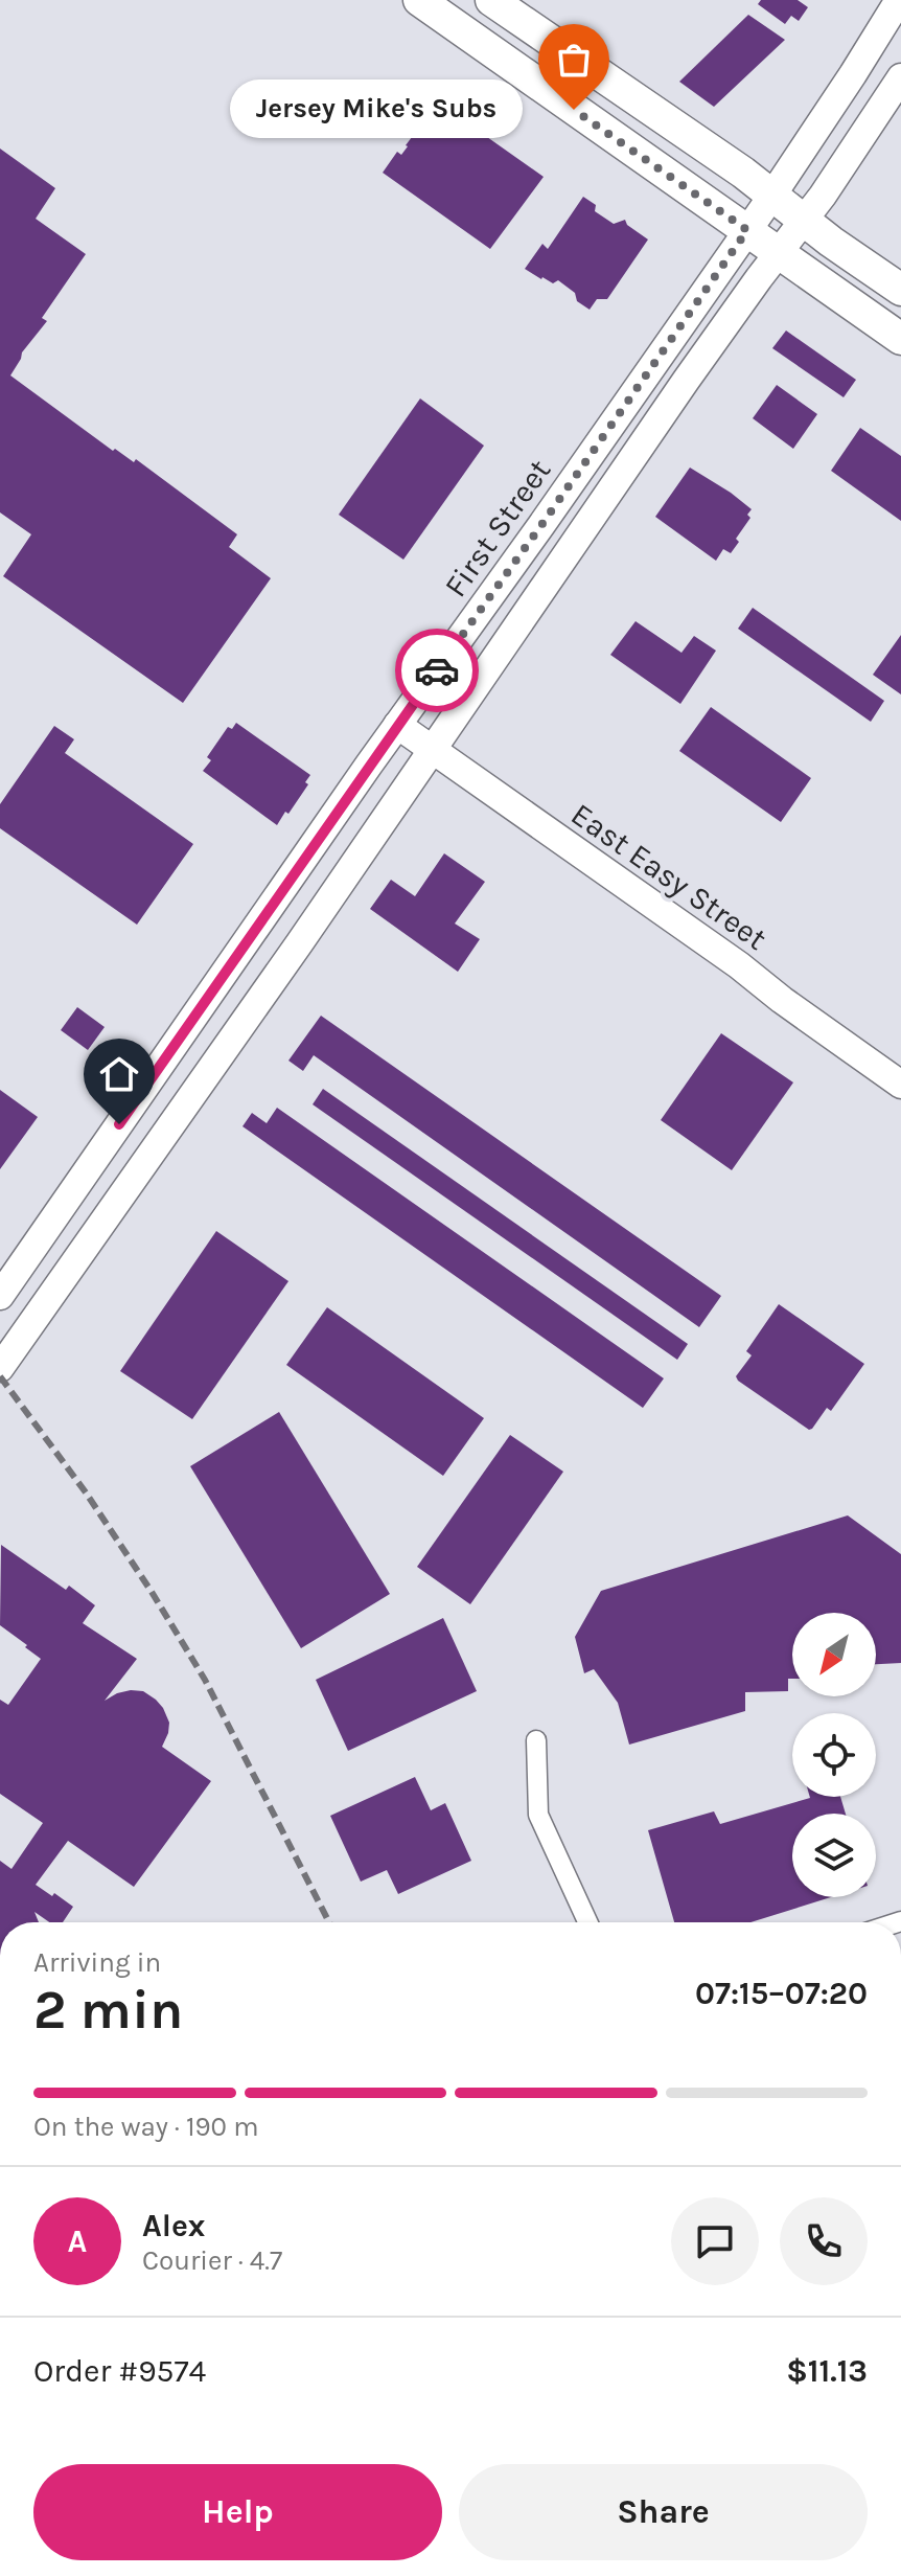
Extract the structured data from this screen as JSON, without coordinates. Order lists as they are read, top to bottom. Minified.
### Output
{"streets":{"main road":["First Street","East Easy Street"]},"crossings":[["First Street","East Easy Street"]],"places":["Jersey Mike's Subs"],"north":"bottom left","page":{"bubble":"Jersey Mike's Subs","heading":["2 min","Arriving in","07:15–07:20"],"panel":["Alex","Courier · 4.7","Order #9574","$11.13"],"bar":"On the way · 190 m","round":"A","buttons":["Help","Share"]}}
